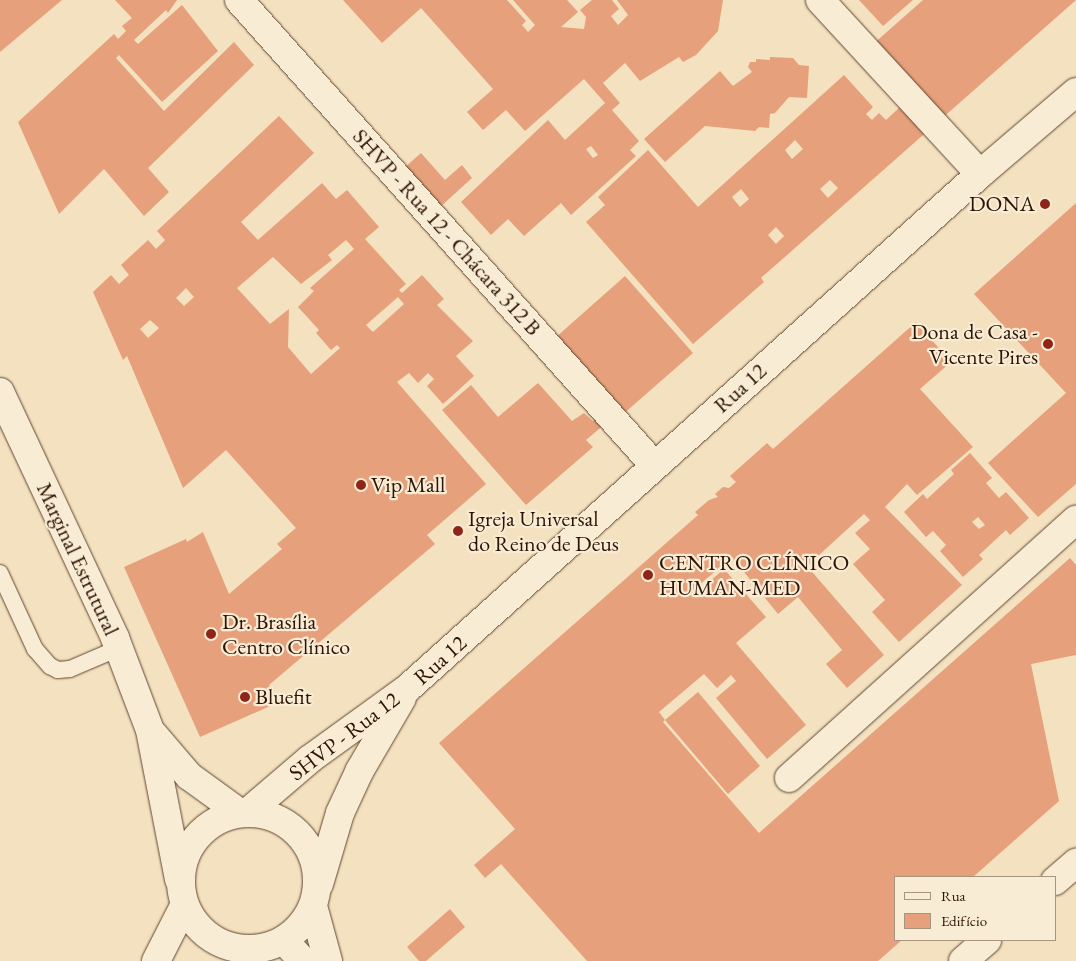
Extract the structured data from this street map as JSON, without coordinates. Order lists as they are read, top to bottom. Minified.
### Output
{"streets":{"street":["SHVP - Rua 12 - Chácara 312 B","Rua 12","Marginal Estrutural","SHVP - Rua 12"]},"crossings":[["SHVP - Rua 12 - Chácara 312 B","Rua 12"],["Rua 12","SHVP - Rua 12"],["Marginal Estrutural","SHVP - Rua 12"]],"places":["DONA","Dona de Casa - Vicente Pires","Vip Mall","Igreja Universal do Reino de Deus","CENTRO CLÍNICO HUMAN-MED","Dr. Brasília Centro Clínico","Bluefit"],"legend":["Rua","Edifício"]}
